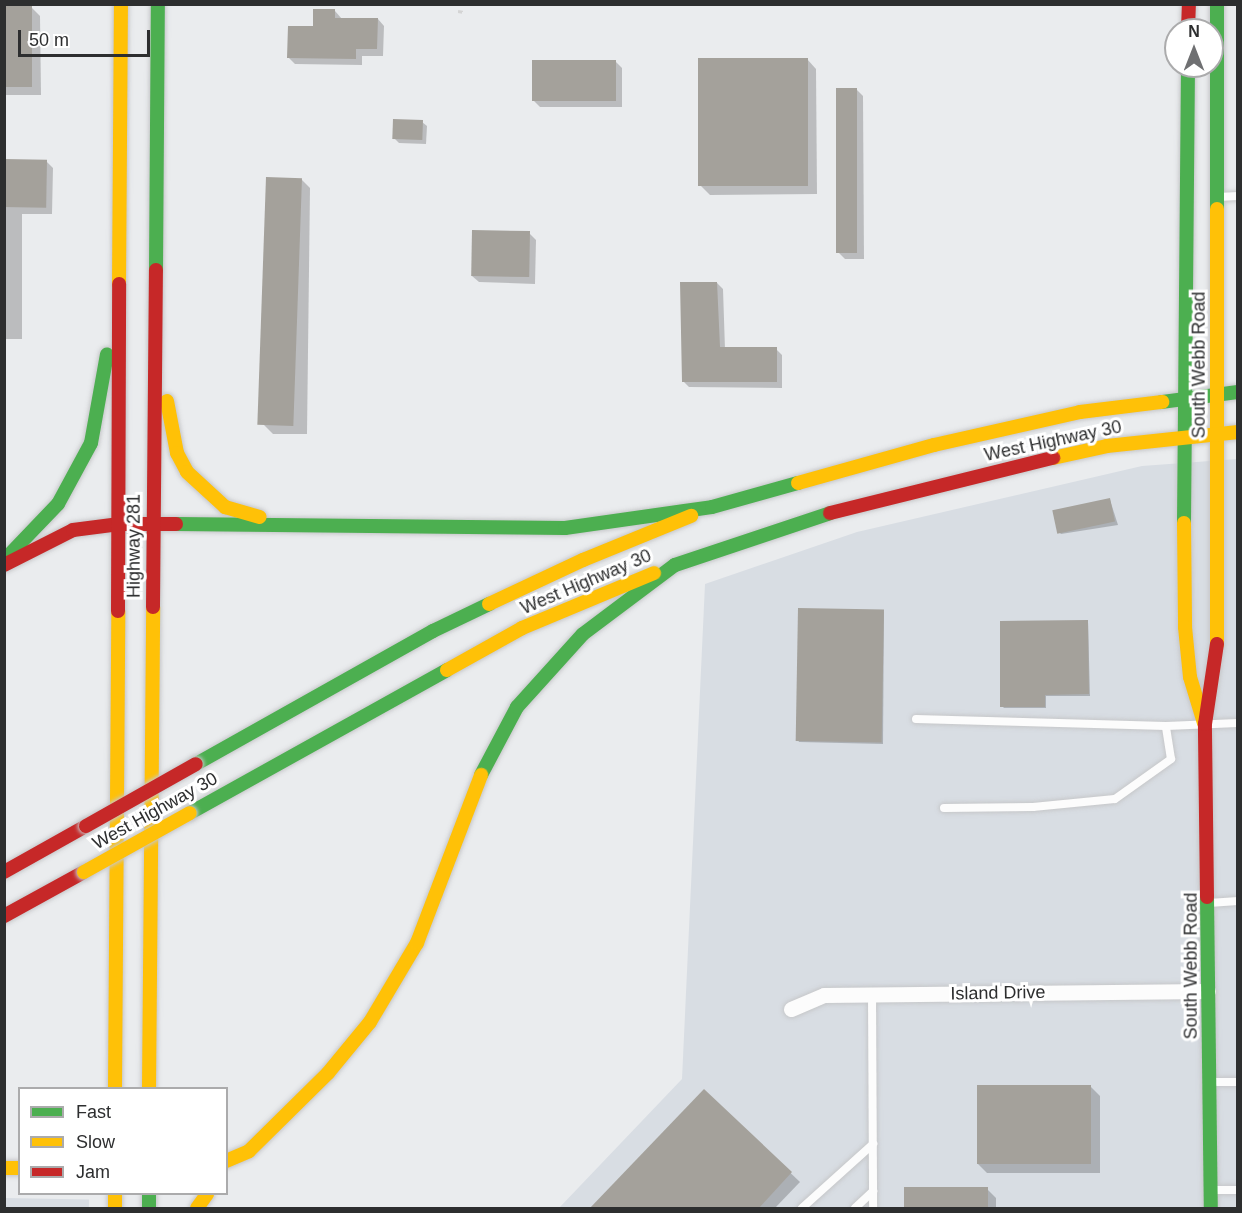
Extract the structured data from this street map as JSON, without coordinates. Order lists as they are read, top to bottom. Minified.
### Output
{"streets":{"main road":["South Webb Road","West Highway 30","Highway 281"],"street":["Island Drive"]},"crossings":[["South Webb Road","West Highway 30"],["South Webb Road","Island Drive"]],"legend":["Fast","Slow","Jam"],"scale_bar":"50 m","north":"top"}
